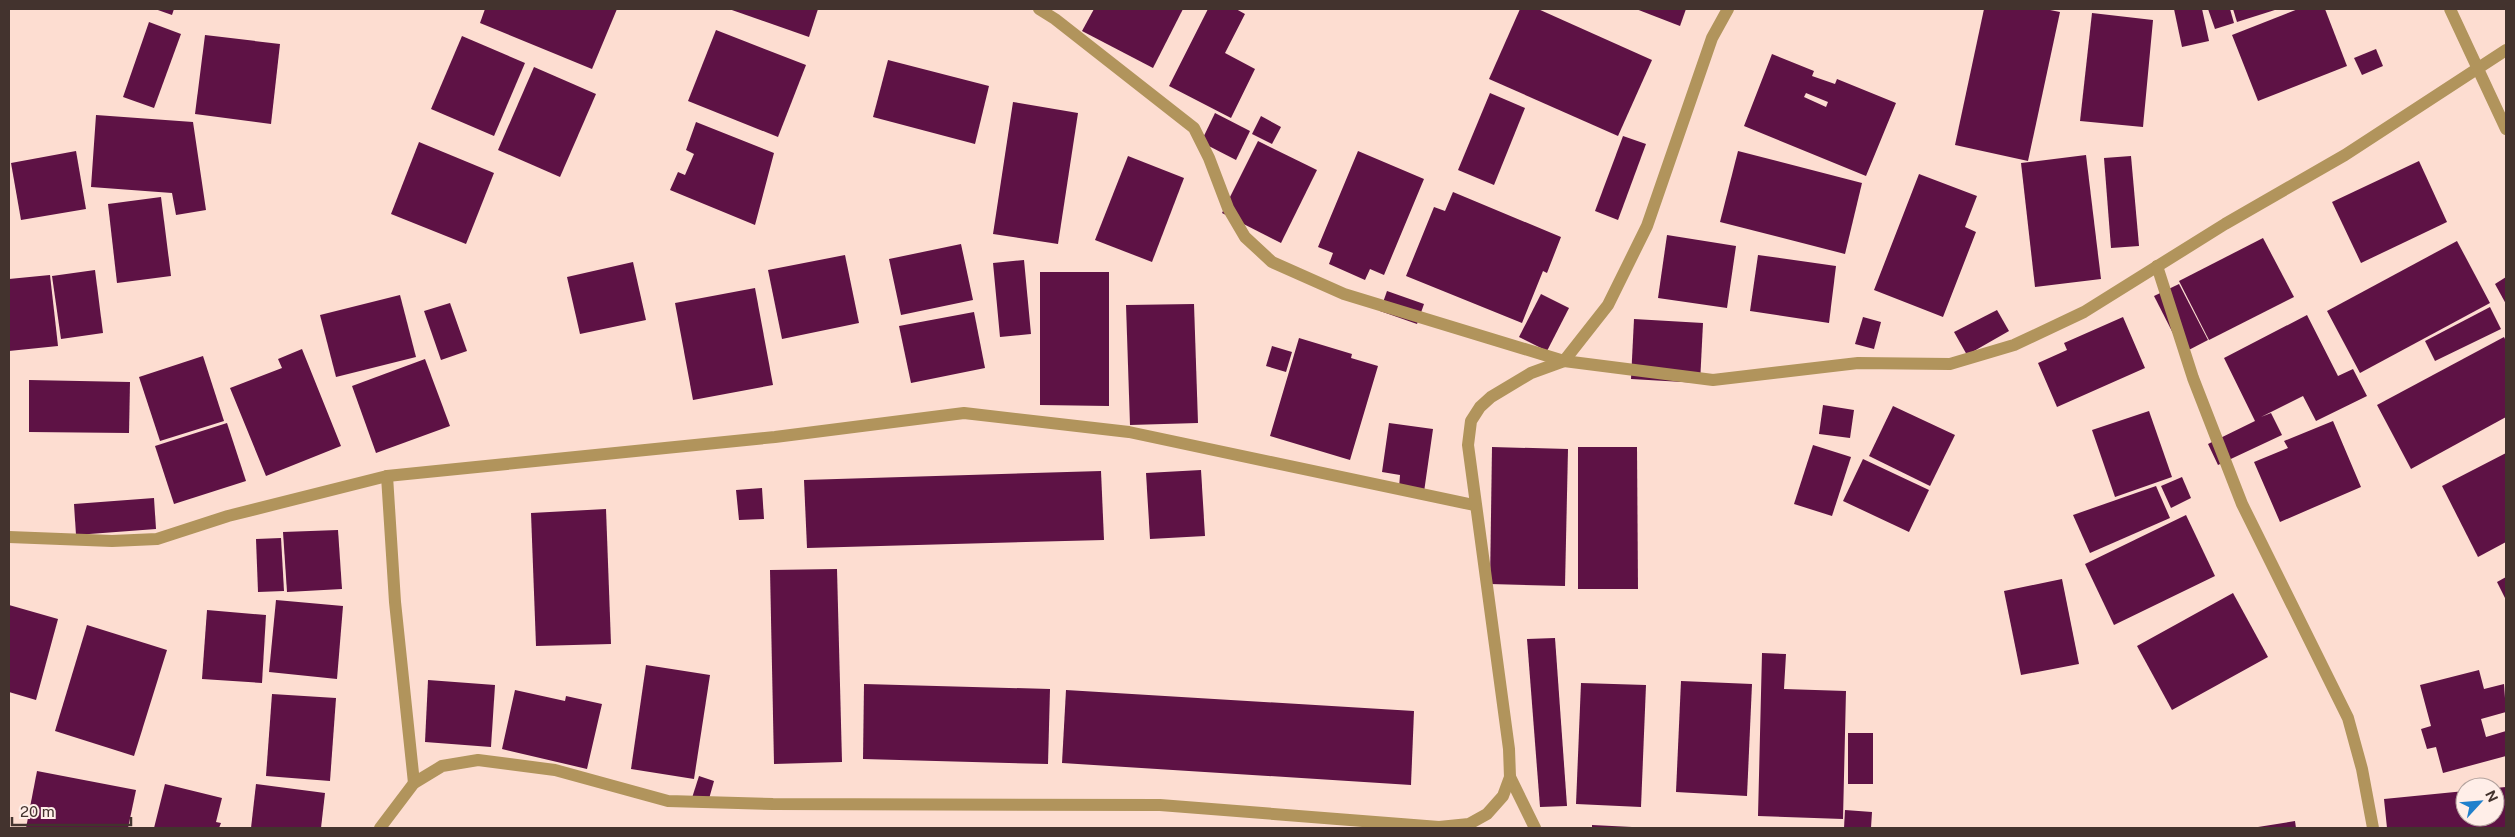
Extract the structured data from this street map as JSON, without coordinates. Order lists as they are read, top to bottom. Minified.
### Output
{"scale_bar":"20 m","north":"top right"}
